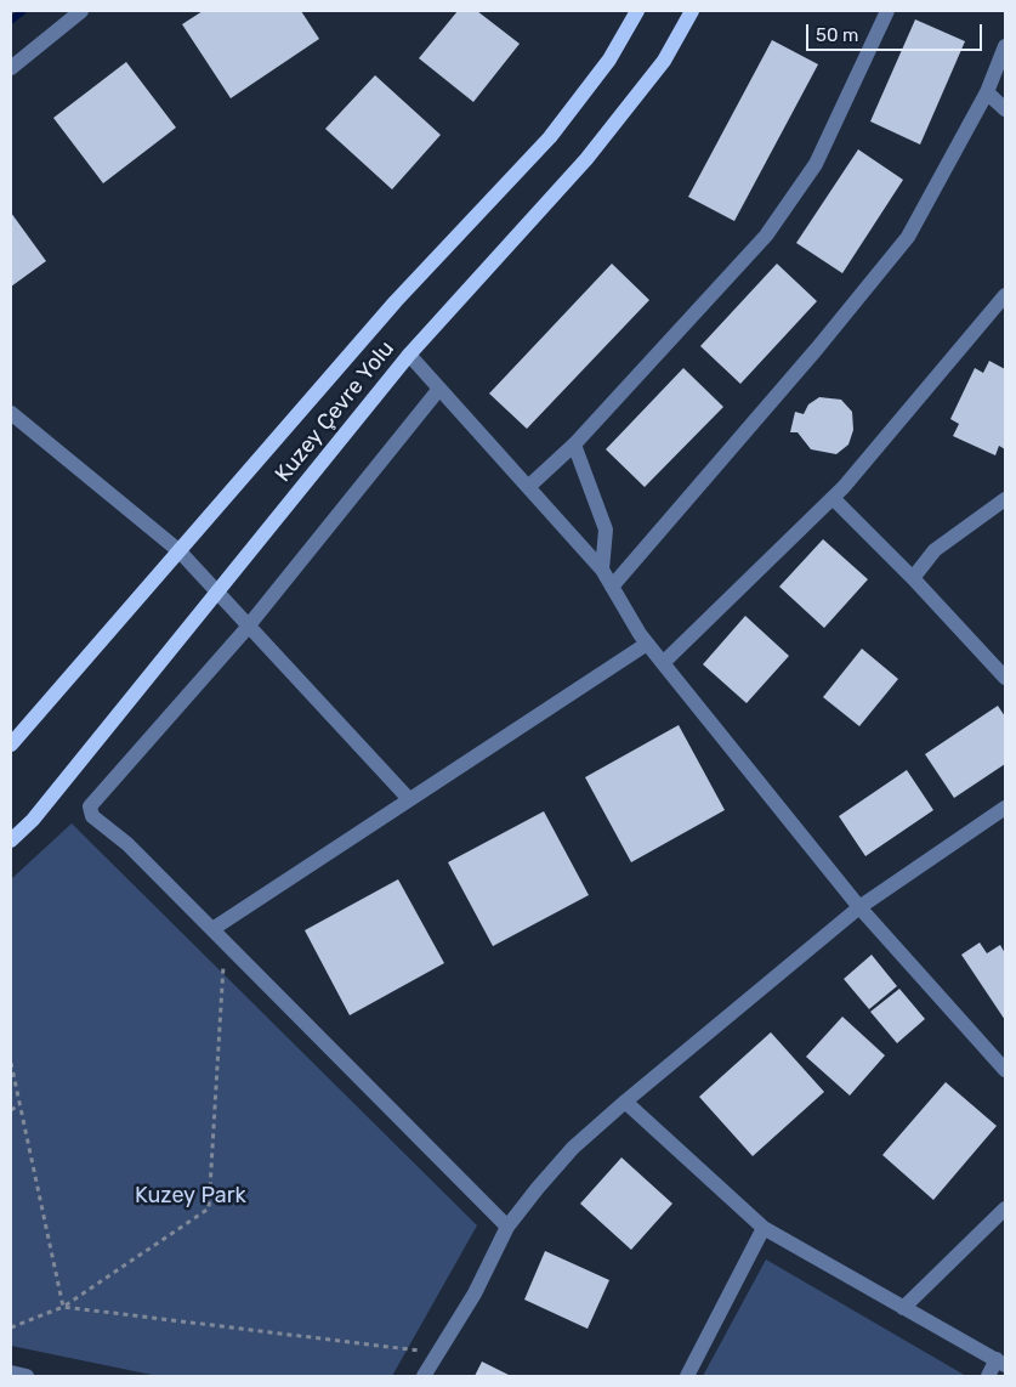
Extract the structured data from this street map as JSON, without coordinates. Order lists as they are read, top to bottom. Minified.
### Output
{"streets":{"main road":["Kuzey Çevre Yolu"]},"parks":["Kuzey Park"],"scale_bar":"50 m"}
